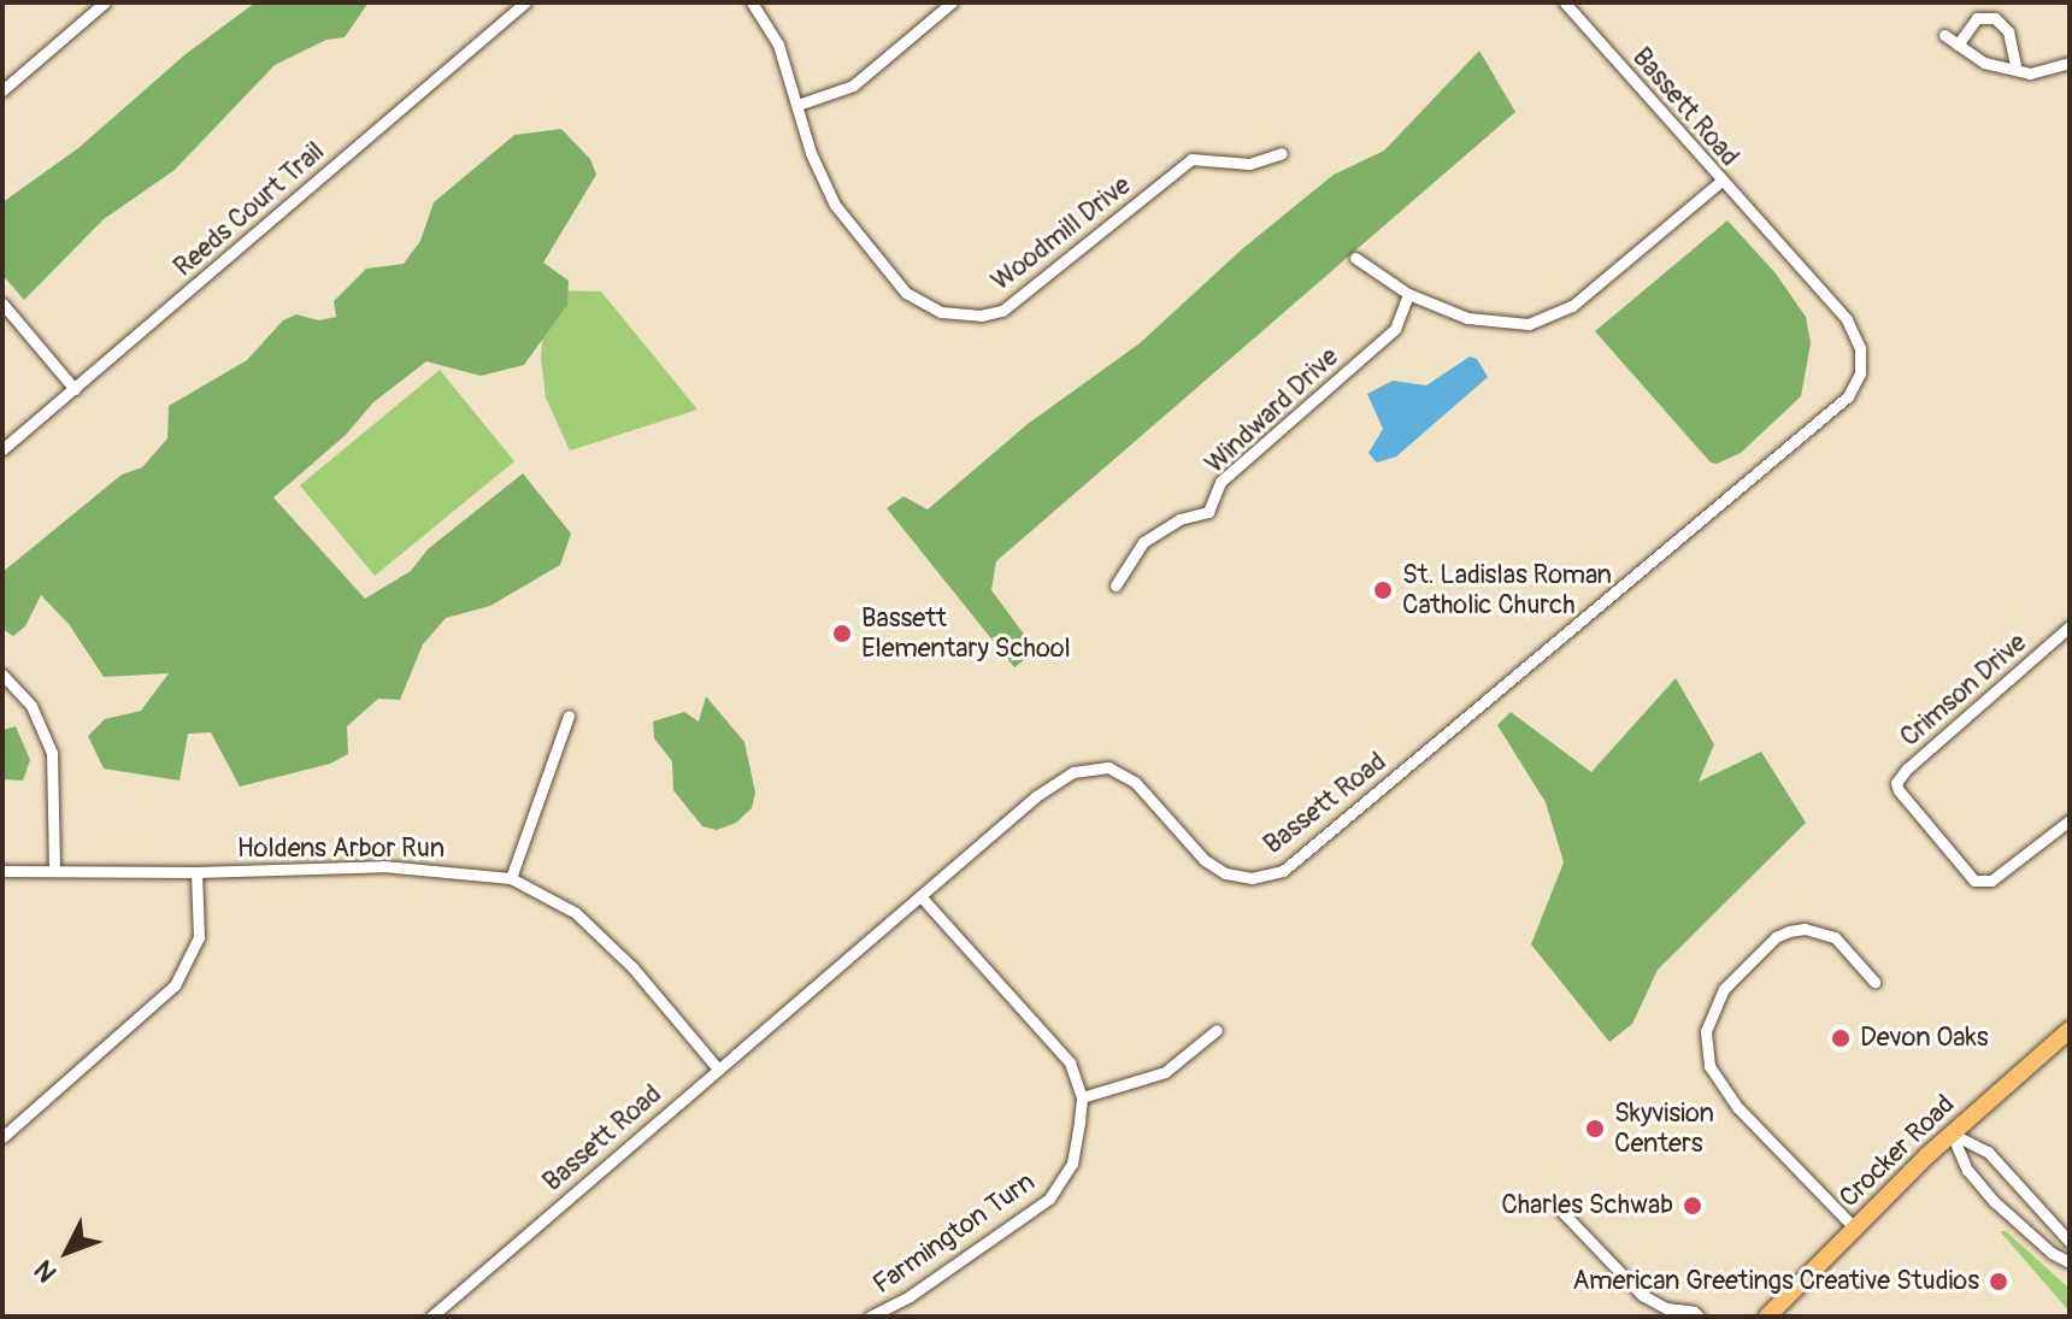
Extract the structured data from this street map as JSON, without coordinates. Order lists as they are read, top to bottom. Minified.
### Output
{"streets":{"main road":["Crocker Road"],"street":["Bassett Road","Reeds Court Trail","Woodmill Drive","Windward Drive","Crimson Drive","Holdens Arbor Run","Farmington Turn"]},"crossings":[["Bassett Road","Holdens Arbor Run"]],"places":["St. Ladislas Roman Catholic Church","Bassett Elementary School","Devon Oaks","Skyvision Centers","Charles Schwab","American Greetings Creative Studios"],"north":"bottom left"}
